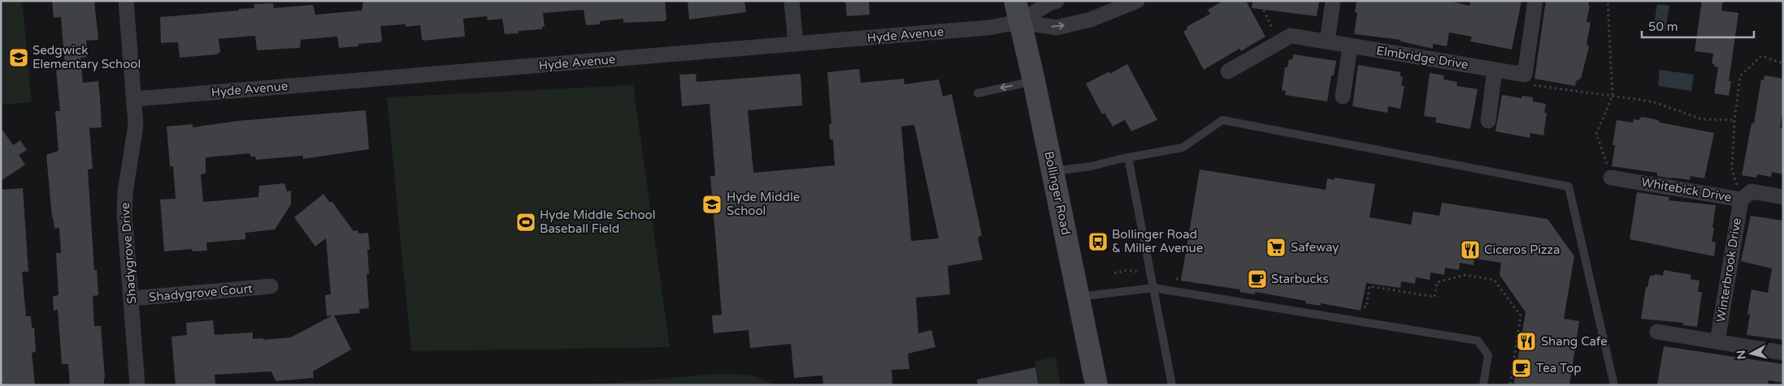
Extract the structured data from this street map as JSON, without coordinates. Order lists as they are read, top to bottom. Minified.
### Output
{"streets":{"main road":["Bollinger Road"],"street":["Hyde Avenue","Elmbridge Drive","Whitebick Drive","Shadygrove Drive","Winterbrook Drive","Shadygrove Court"]},"crossings":[["Hyde Avenue","Bollinger Road"],["Hyde Avenue","Shadygrove Drive"],["Whitebick Drive","Winterbrook Drive"],["Shadygrove Drive","Shadygrove Court"]],"places":{"school or university":["Sedgwick Elementary School","Hyde Middle School"],"sports":["Hyde Middle School Baseball Field"],"bus stop":["Bollinger Road & Miller Avenue"],"supermarket":["Safeway"],"restaurant":["Ciceros Pizza","Shang Cafe"],"cafe":["Starbucks","Tea Top"]},"scale_bar":"50 m","north":"left"}
